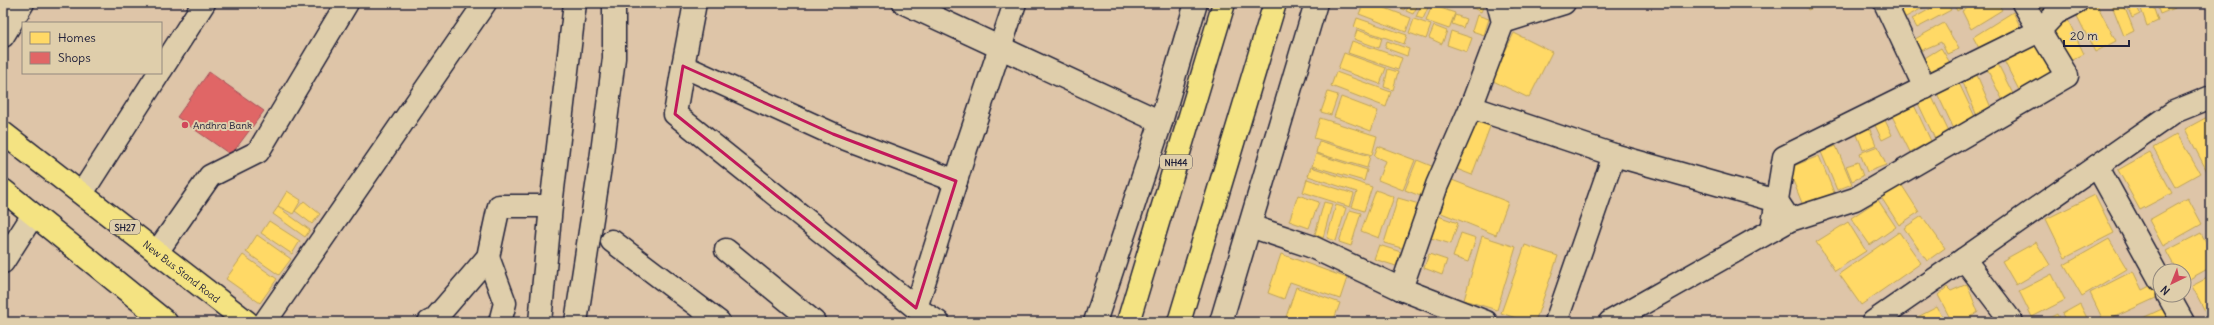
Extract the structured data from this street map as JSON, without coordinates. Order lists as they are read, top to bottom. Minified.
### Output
{"streets":{"main road":["NH44","SH27","New Bus Stand Road"]},"places":["Andhra Bank"],"legend":["Homes","Shops"],"scale_bar":"20 m","north":"bottom left"}
